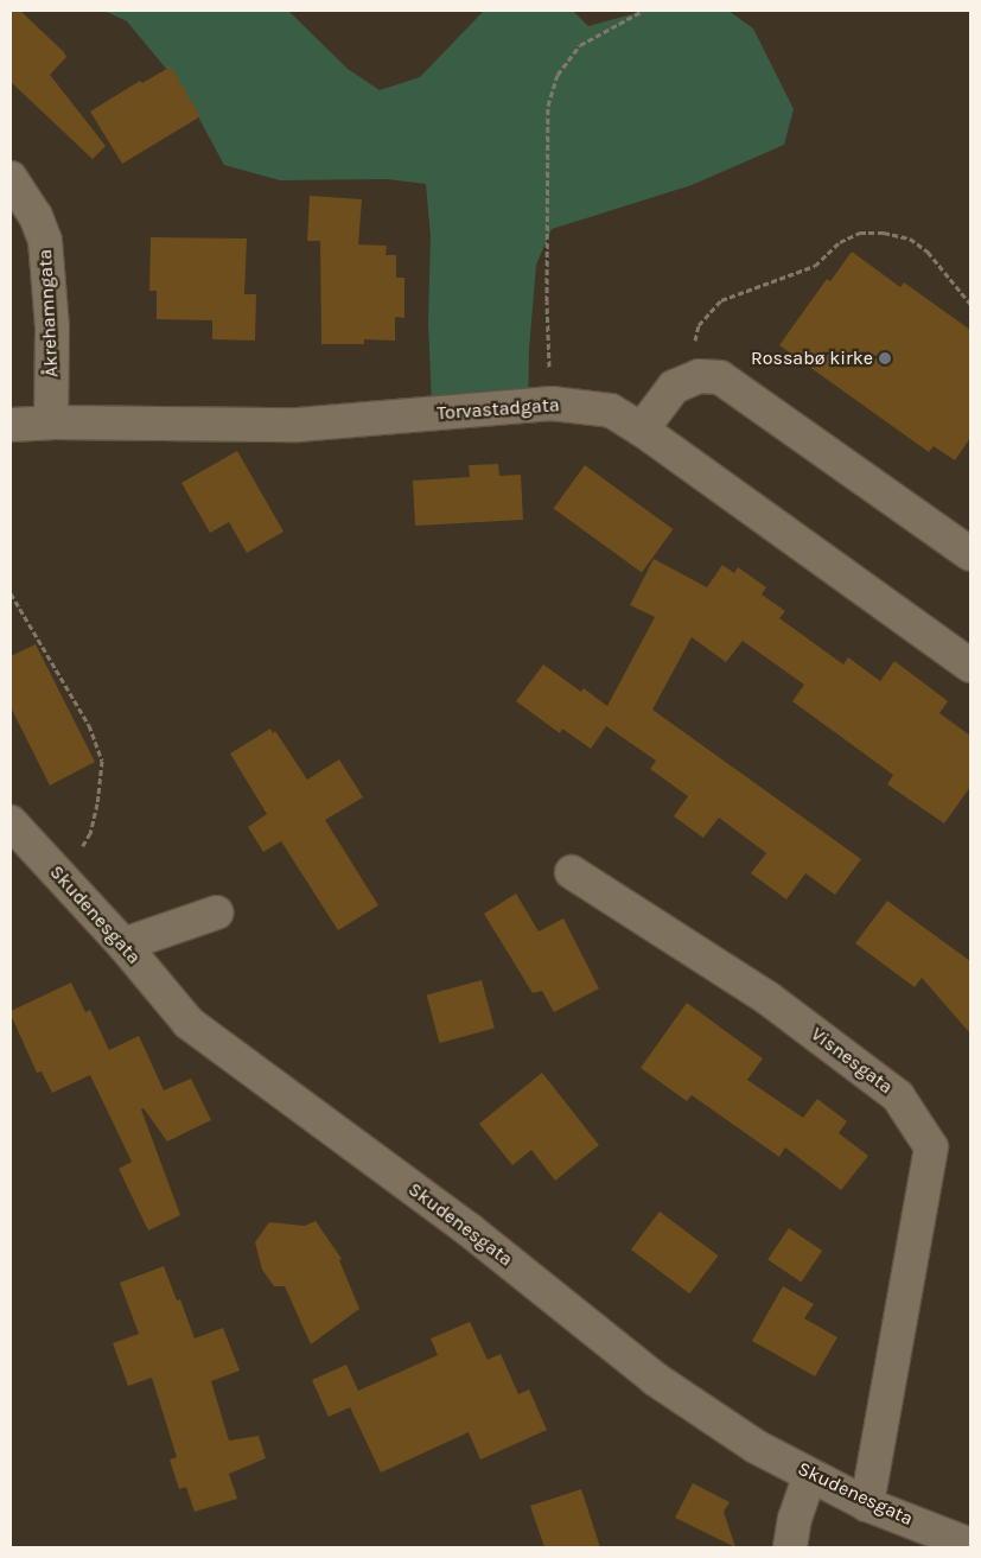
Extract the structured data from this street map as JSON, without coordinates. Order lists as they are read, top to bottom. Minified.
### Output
{"streets":{"street":["Åkrehamngata","Torvastadgata","Skudenesgata","Visnesgata"]},"crossings":[["Åkrehamngata","Torvastadgata"],["Skudenesgata","Visnesgata"]],"places":["Rossabø kirke"]}
